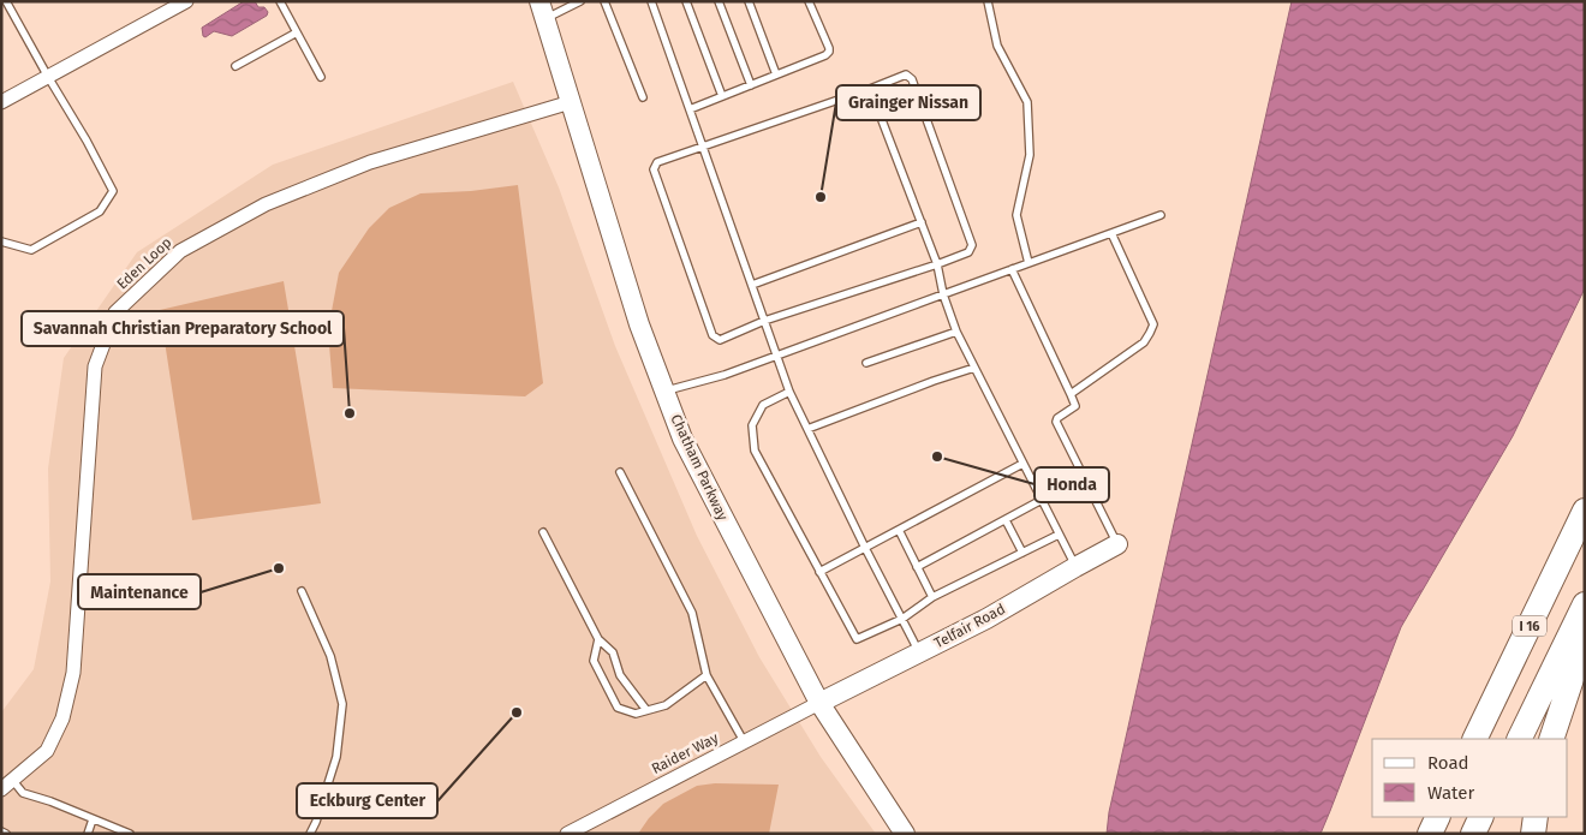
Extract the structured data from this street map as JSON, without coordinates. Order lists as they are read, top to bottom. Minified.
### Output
{"streets":{"highway":["I 16"],"main road":["Chatham Parkway","Telfair Road"],"street":["Eden Loop","Raider Way"]},"crossings":[["Eden Loop","Chatham Parkway"],["Chatham Parkway","Telfair Road"],["Chatham Parkway","Raider Way"],["Telfair Road","Raider Way"]],"places":["Grainger Nissan","Savannah Christian Preparatory School","Honda","Maintenance","Eckburg Center"],"legend":["Road","Water"]}
